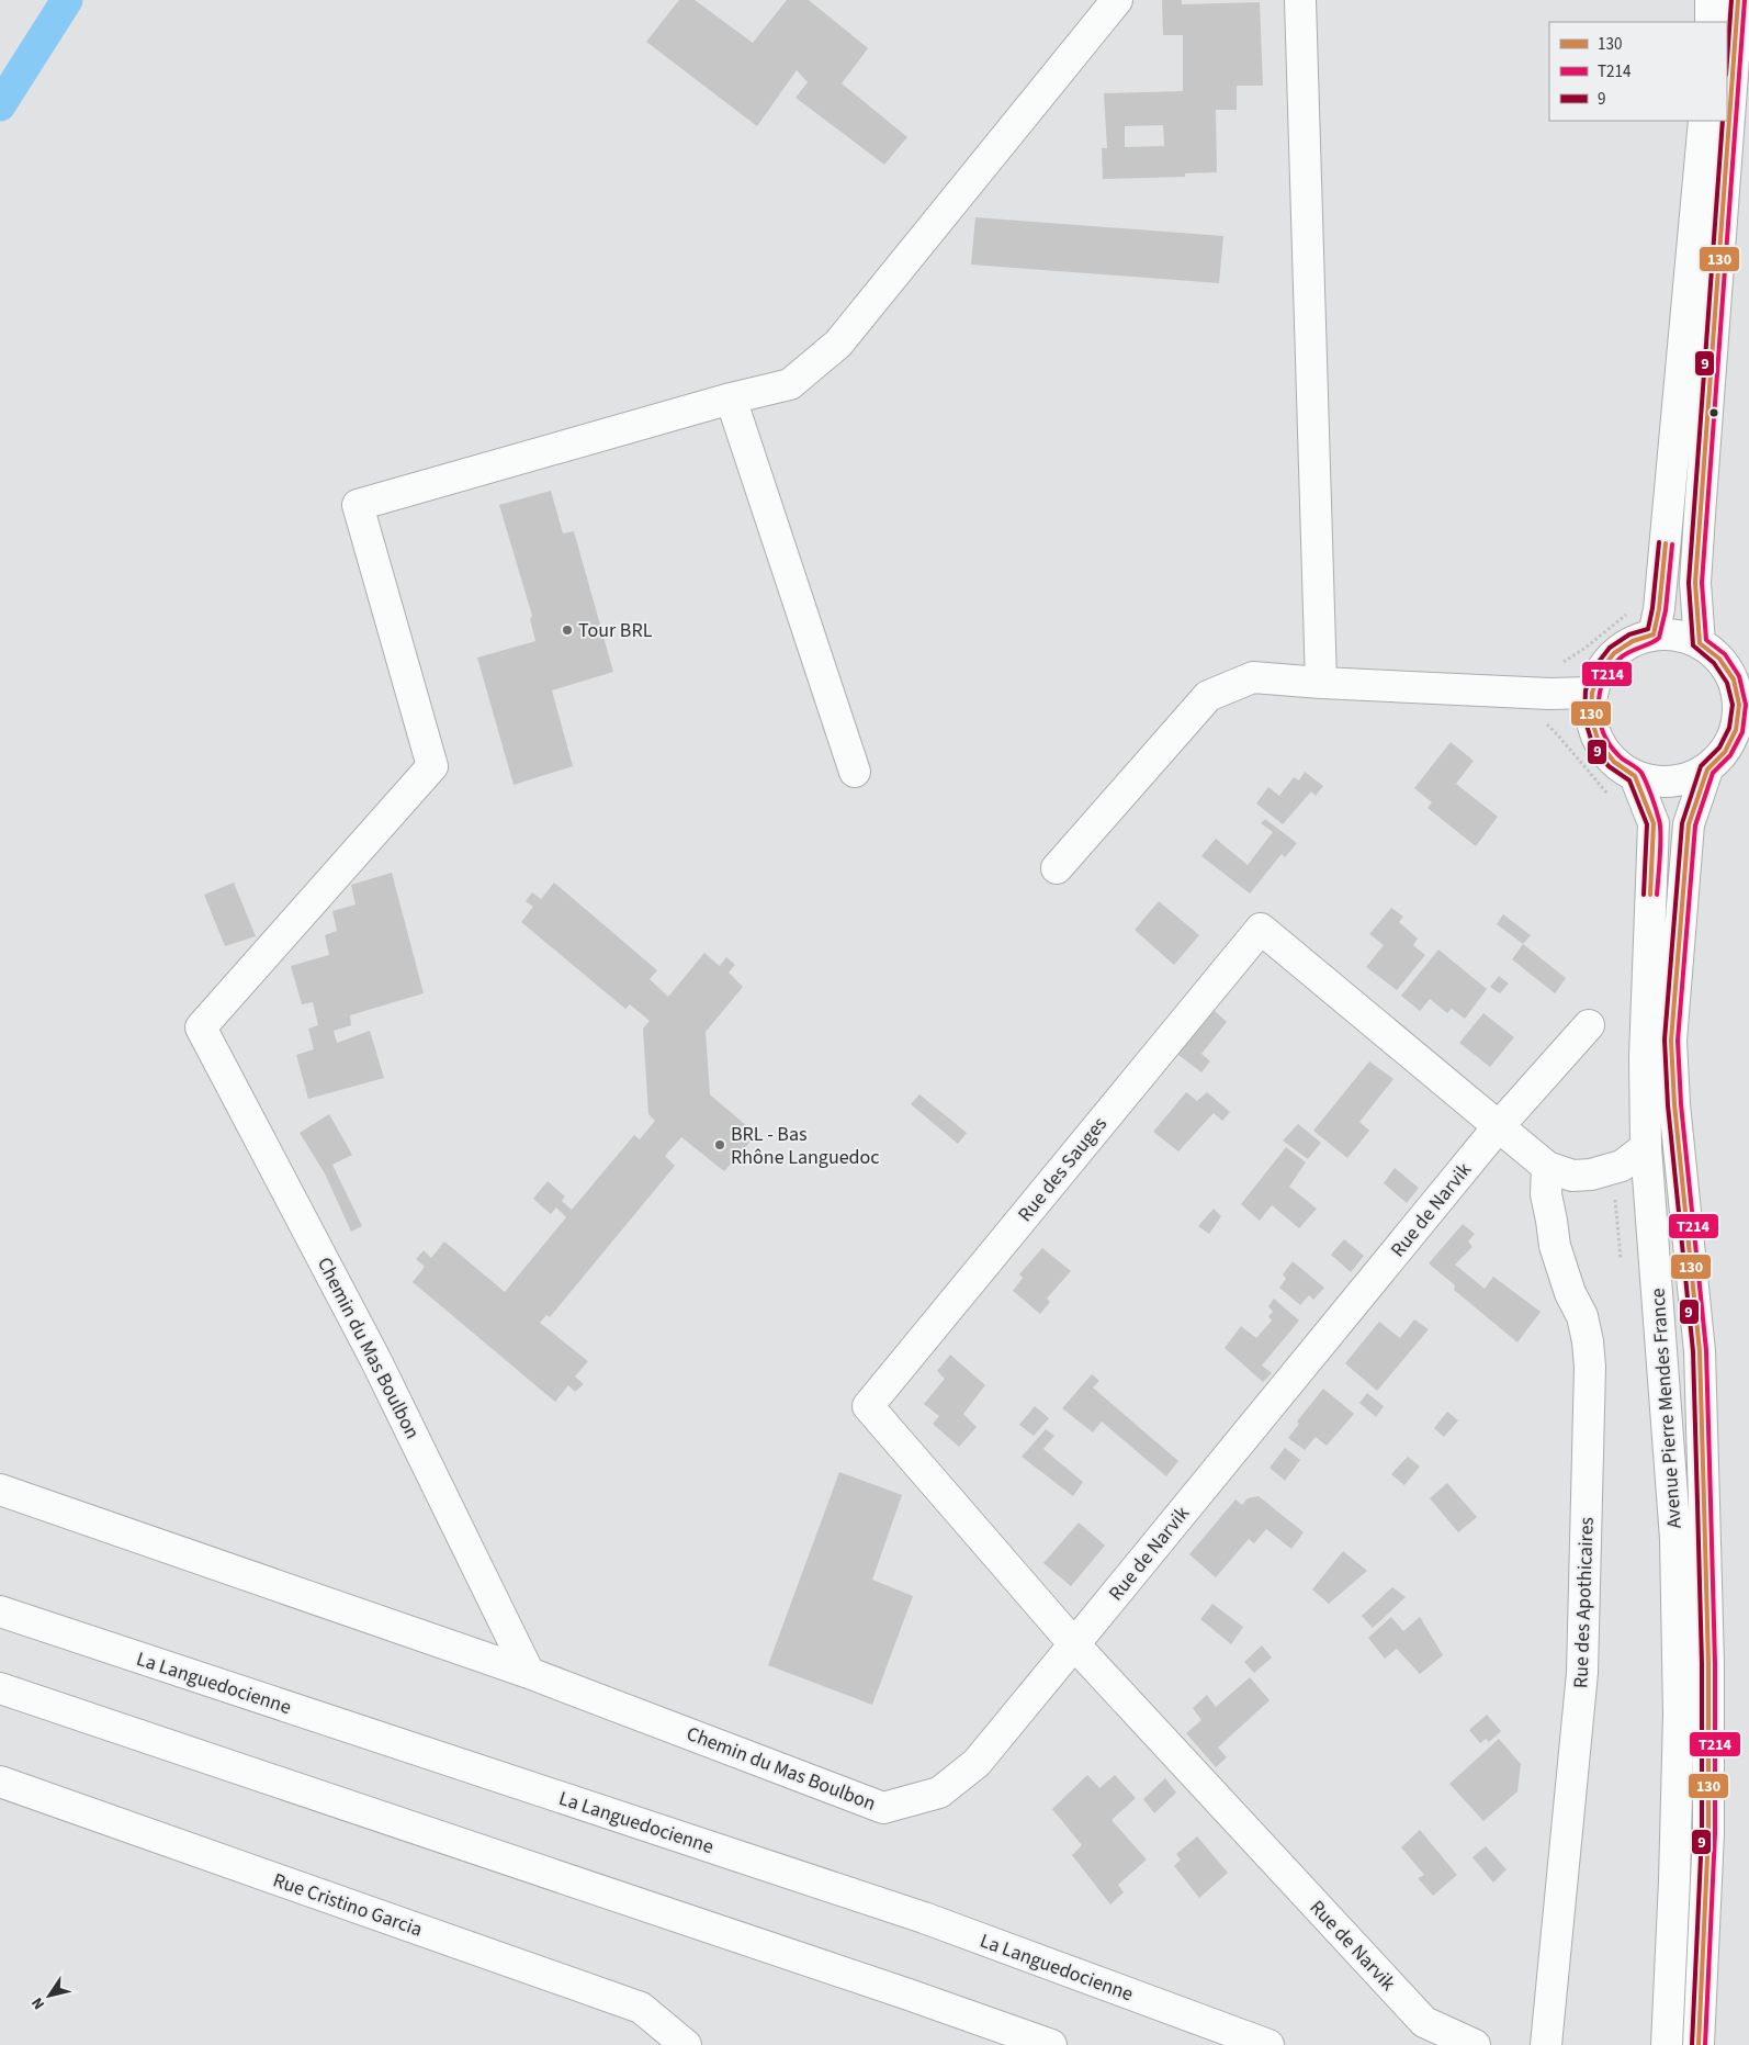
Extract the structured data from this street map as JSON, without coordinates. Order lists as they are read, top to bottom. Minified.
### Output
{"streets":{"main road":["Rue des Sauges","Rue de Narvik","Chemin du Mas Boulbon","Avenue Pierre Mendes France","Rue des Apothicaires","La Languedocienne","Rue Cristino Garcia"]},"crossings":[["Rue des Sauges","Rue de Narvik"],["Rue des Sauges","Chemin du Mas Boulbon"],["Rue de Narvik","Chemin du Mas Boulbon"]],"places":["Tour BRL","BRL - Bas Rhône Languedoc"],"lines":["transit line 130","transit line T214","transit line 9"],"legend":["130","T214","9"],"north":"bottom left"}
